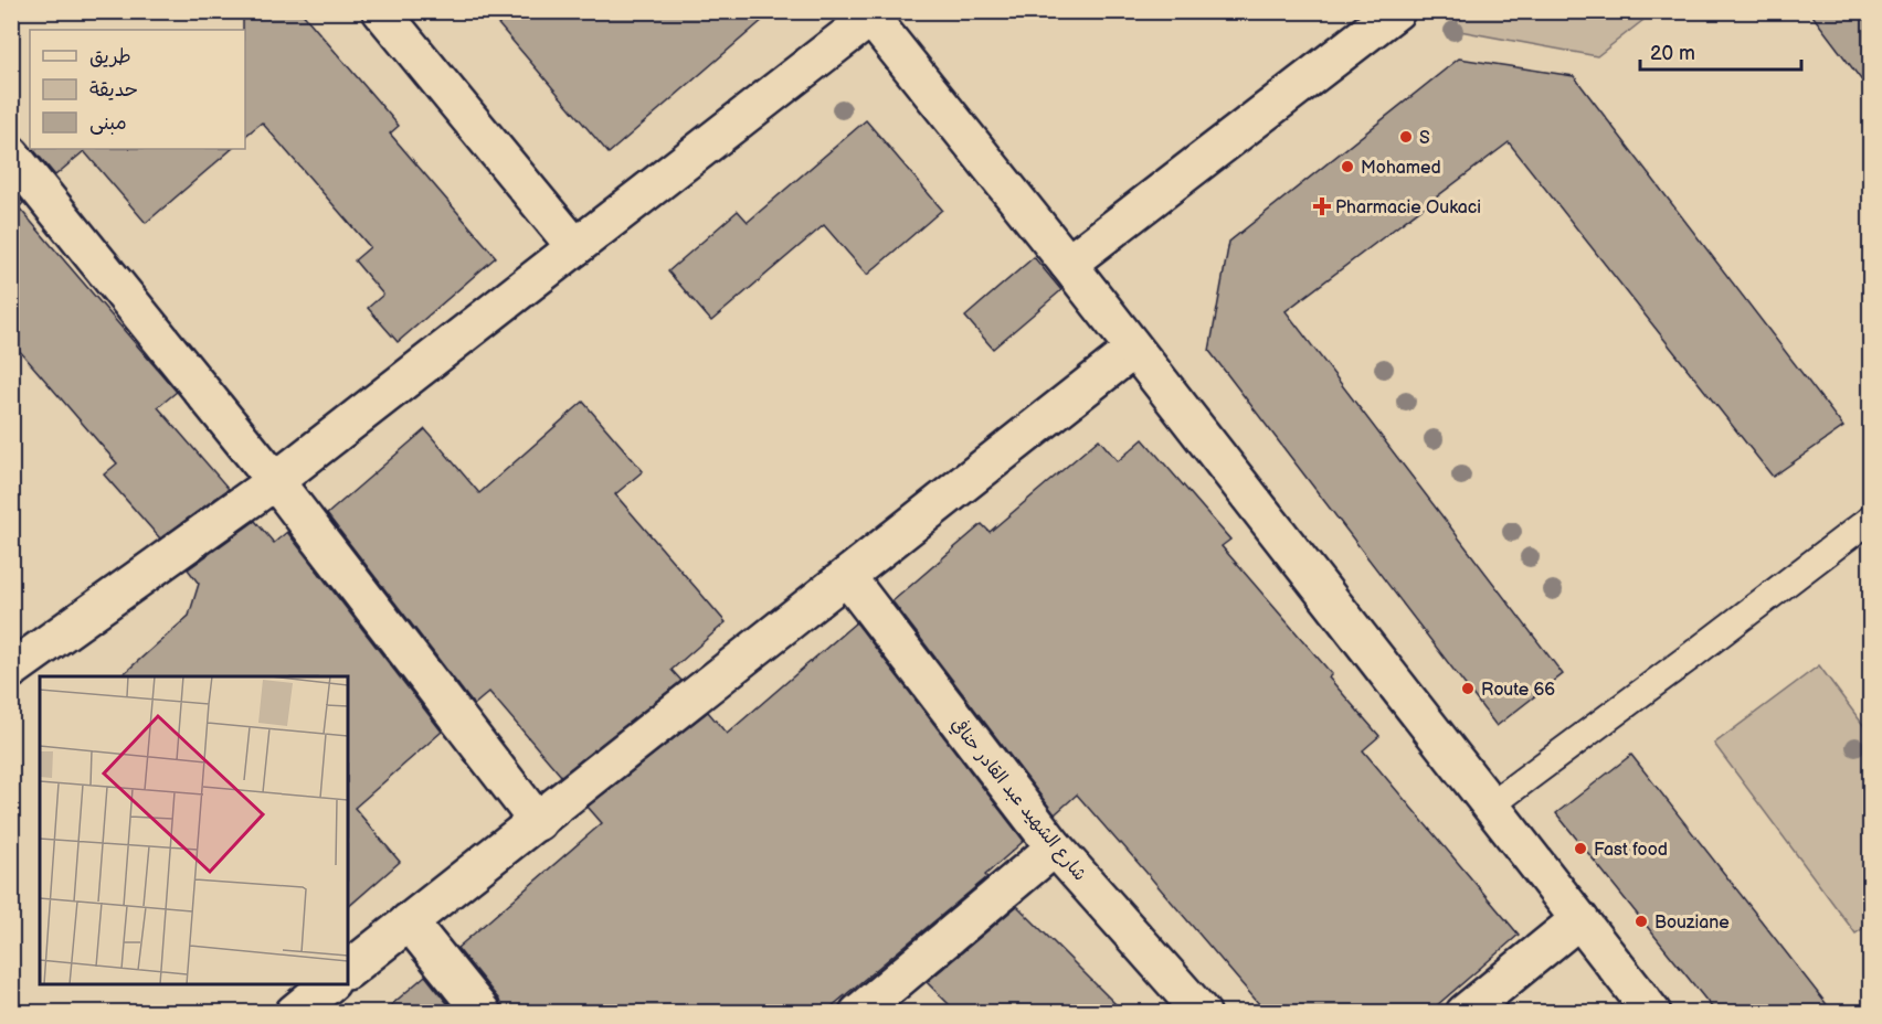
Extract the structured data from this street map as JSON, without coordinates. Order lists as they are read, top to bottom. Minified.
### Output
{"streets":{"street":["شارع الشهيد عبد القادر حنافي"]},"places":{"other":["S","Mohamed","Route 66","Fast food","Bouziane"],"health":["Pharmacie Oukaci"]},"legend":["طريق","حديقة","مبنى"],"scale_bar":"20 m"}
